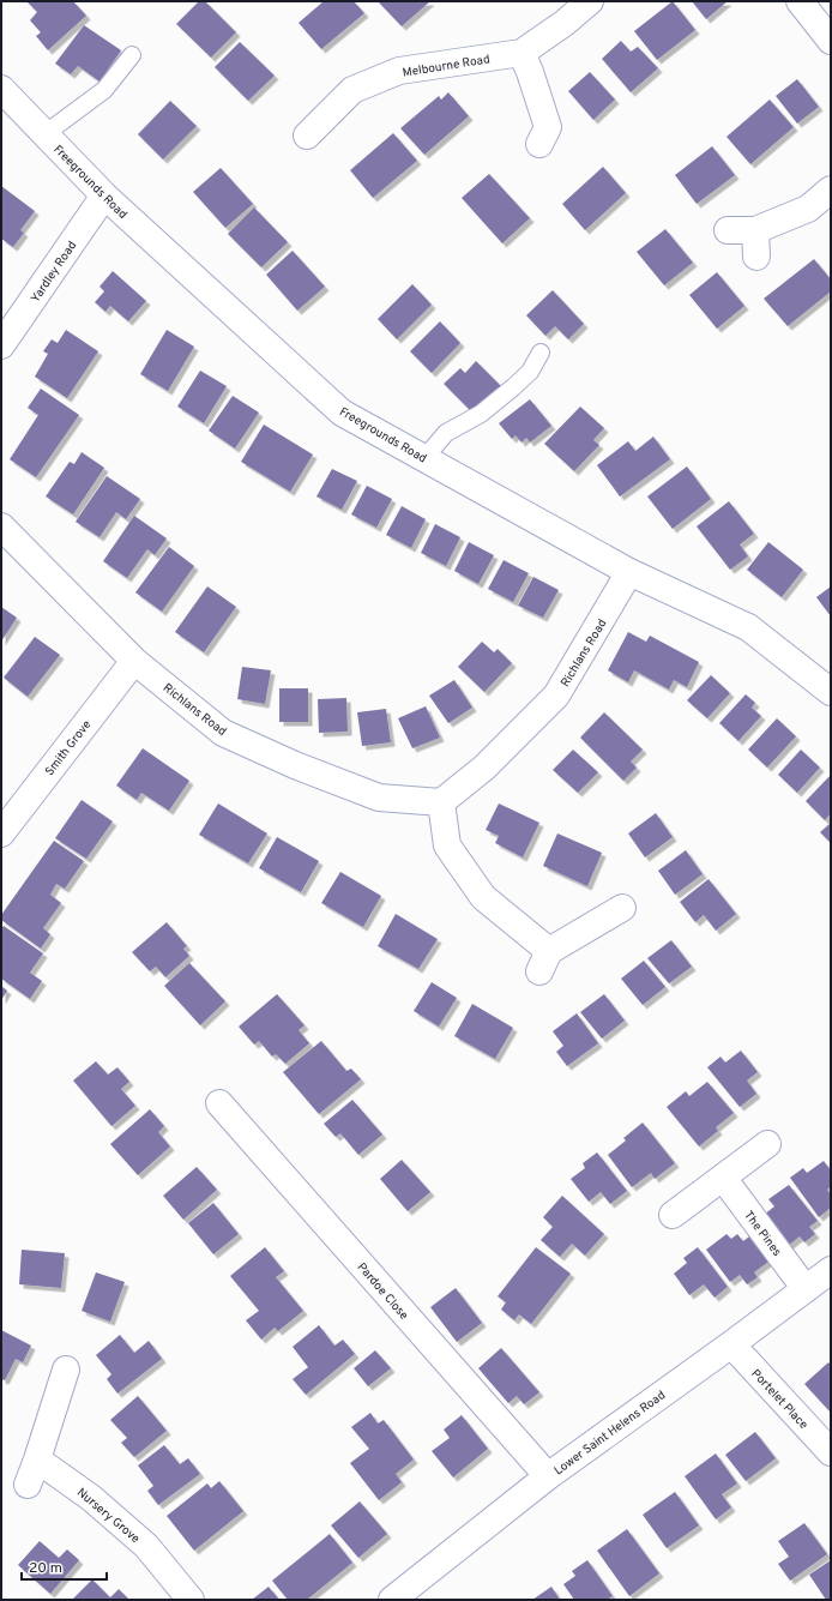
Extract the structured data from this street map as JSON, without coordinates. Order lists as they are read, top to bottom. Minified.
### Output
{"streets":{"street":["Melbourne Road","Freegrounds Road","Yardley Road","Richlans Road","Smith Grove","The Pines","Pardoe Close","Portelet Place","Lower Saint Helens Road","Nursery Grove"]},"crossings":[["Freegrounds Road","Yardley Road"],["Freegrounds Road","Richlans Road"],["Richlans Road","Smith Grove"],["The Pines","Lower Saint Helens Road"],["Pardoe Close","Lower Saint Helens Road"],["Portelet Place","Lower Saint Helens Road"]],"scale_bar":"20 m"}
